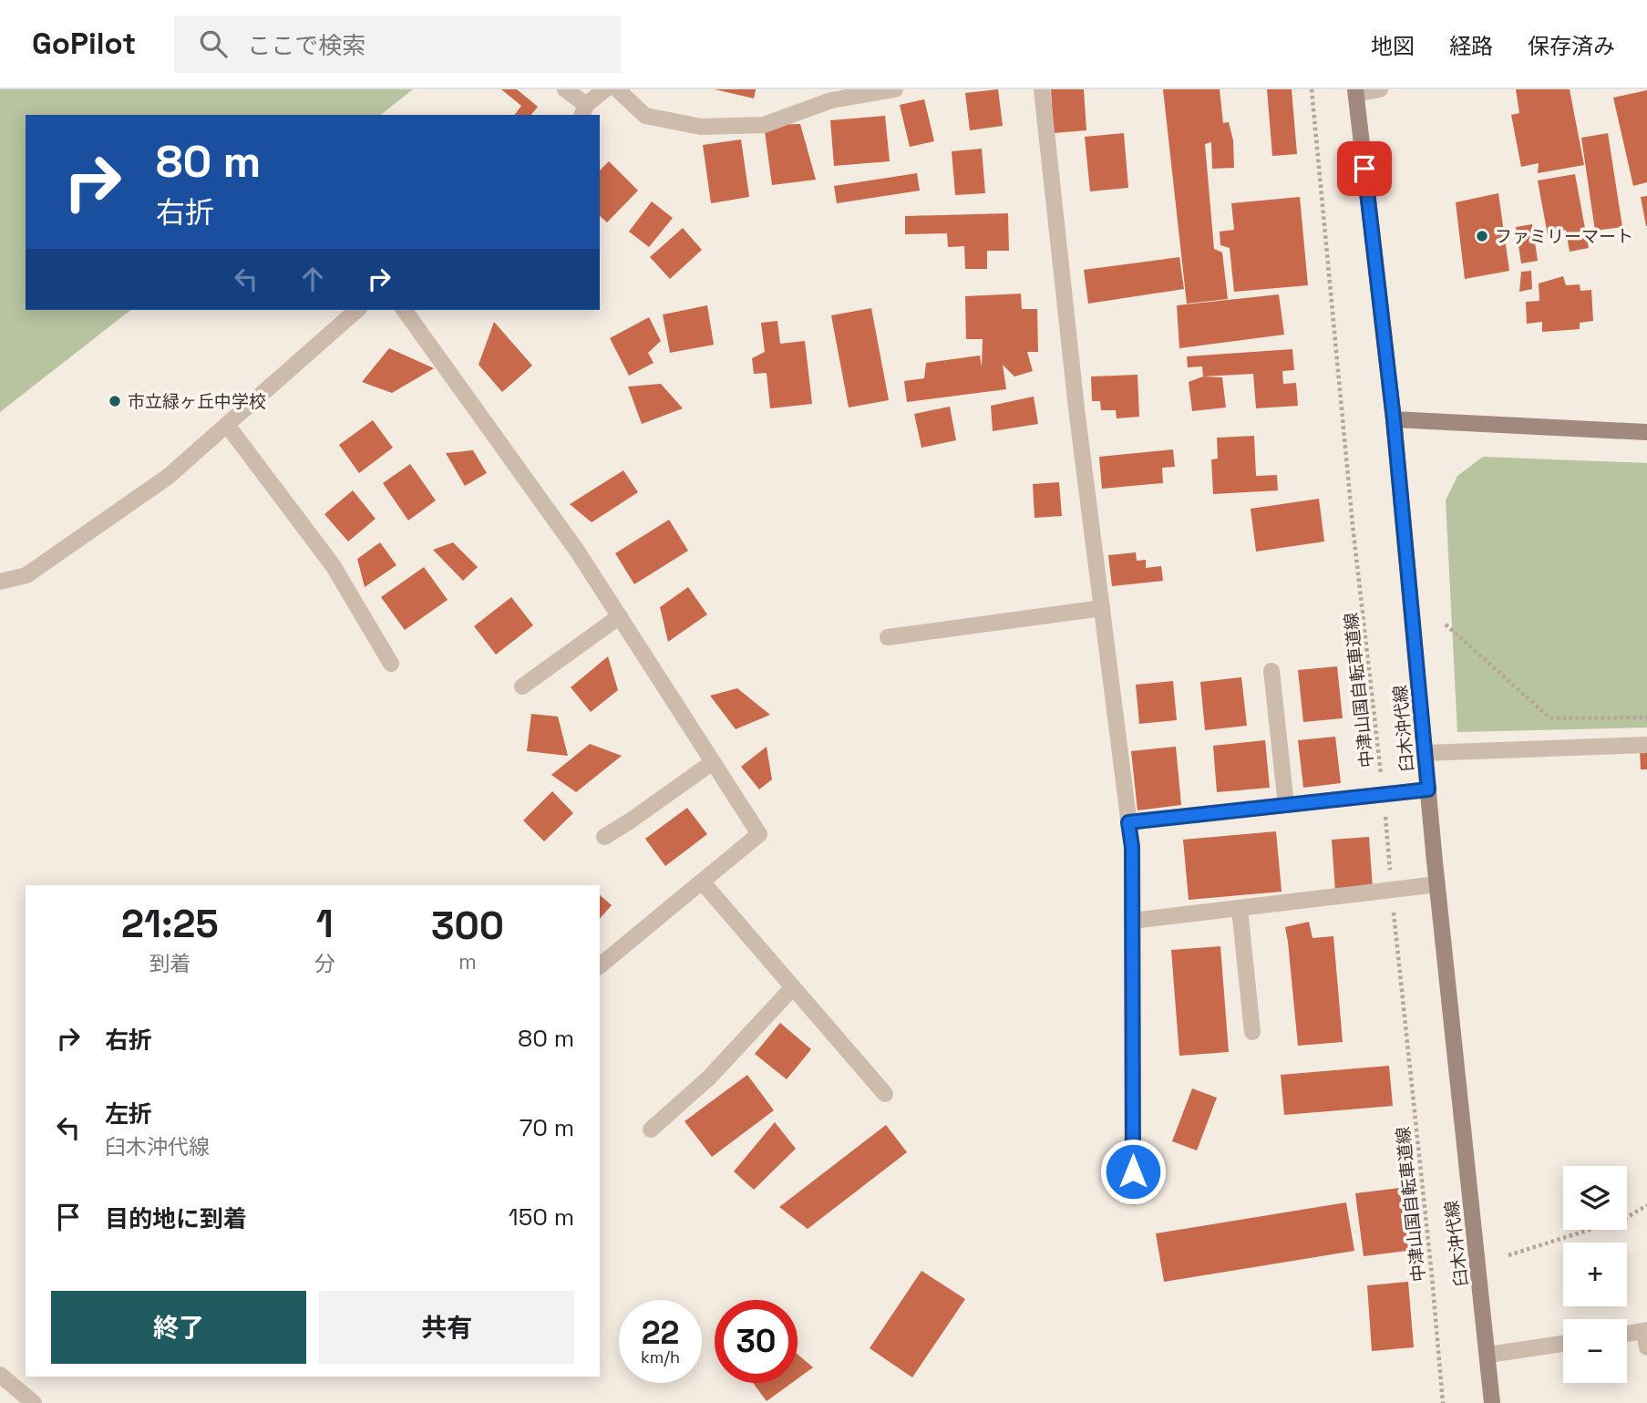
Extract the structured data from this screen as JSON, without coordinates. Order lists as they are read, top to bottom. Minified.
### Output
{"streets":{"main road":["臼木沖代線"],"path":["中津山国自転車道線"]},"places":["ファミリーマート","市立緑ヶ丘中学校"],"page":{"header":"GoPilot","search":"ここで検索","nav":["地図","経路","保存済み"],"turn":["80 m","右折"],"eta":["21:25","到着","1","分","300","m"],"list":[{"name":"右折","value":"80 m"},{"name":"左折","note":"臼木沖代線","value":"70 m"},{"name":"目的地に到着","value":"150 m"}],"map_buttons":["+","−"],"buttons":["終了","共有"],"speed":"22 km/h","limit":"30"}}
